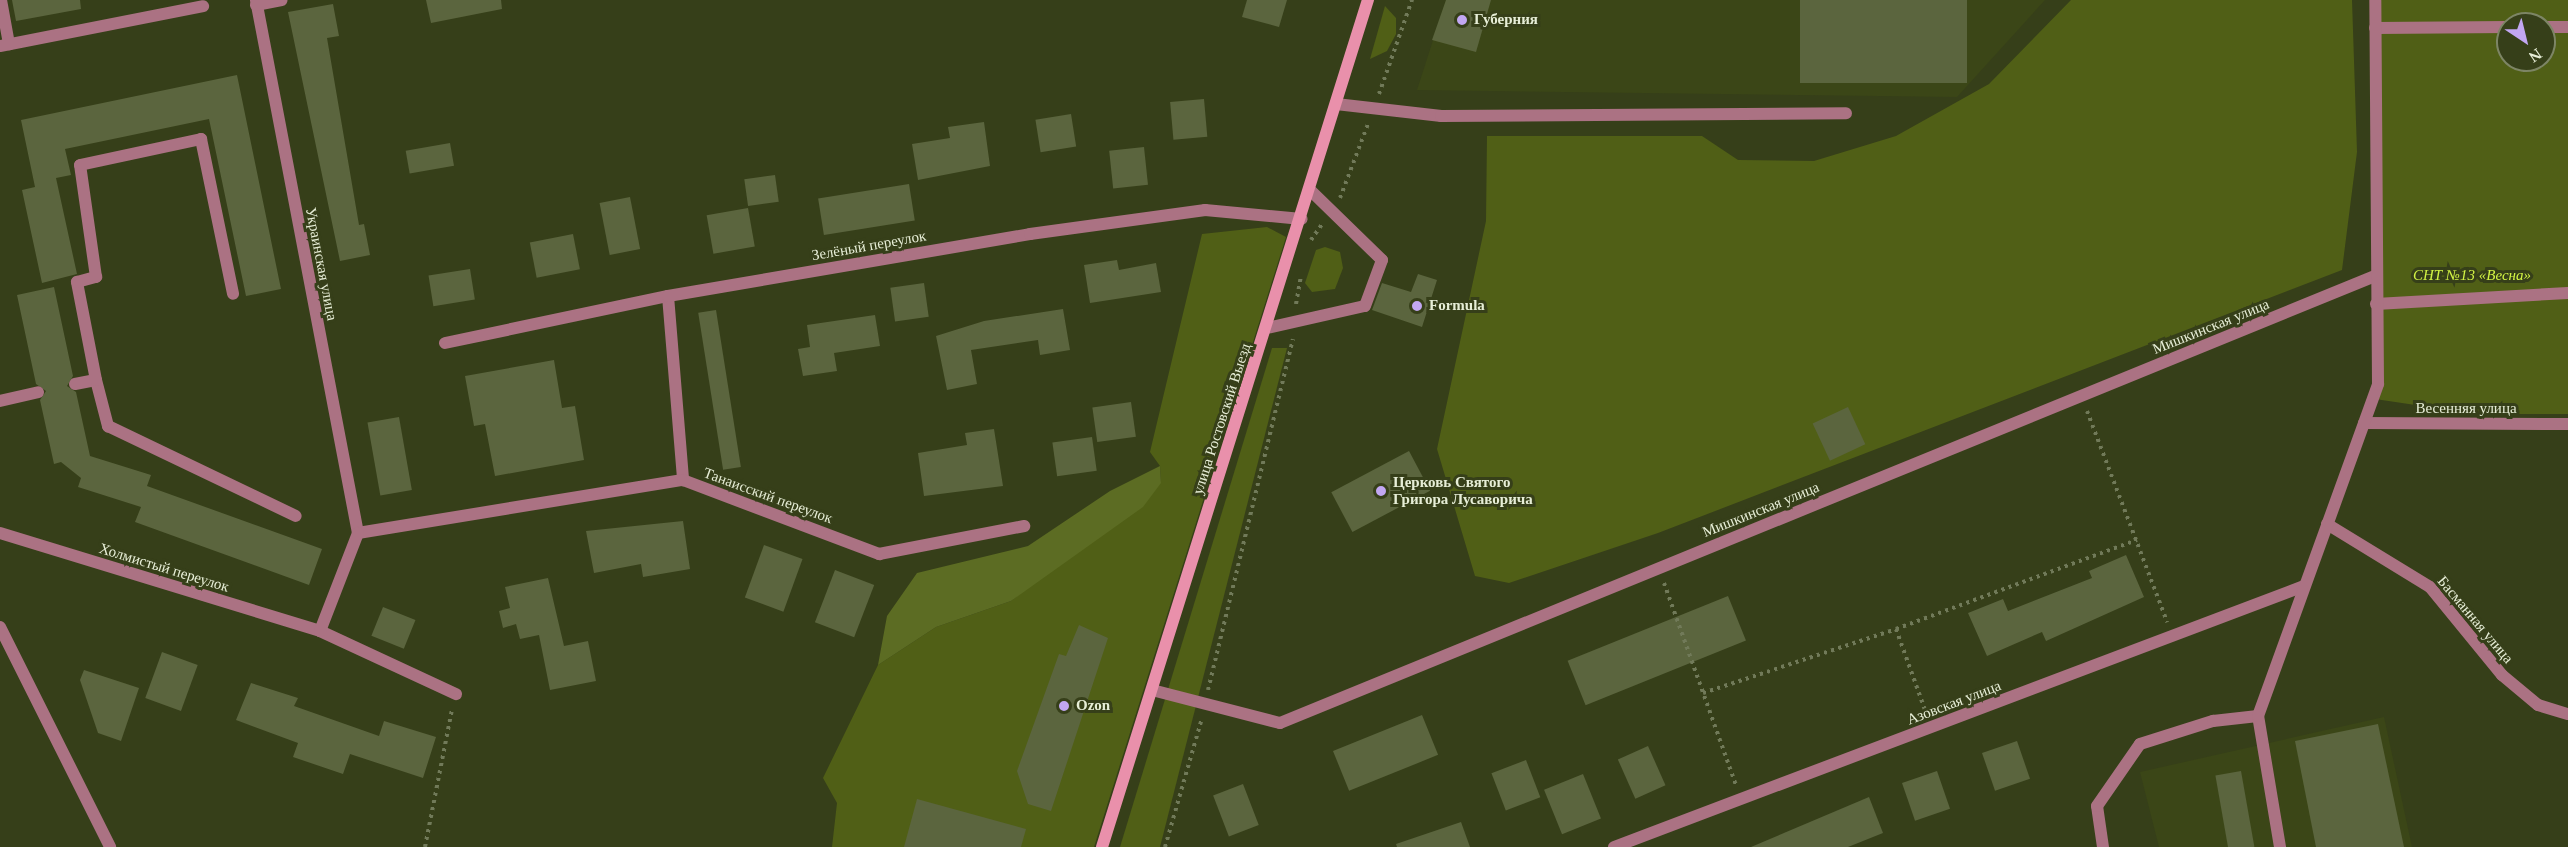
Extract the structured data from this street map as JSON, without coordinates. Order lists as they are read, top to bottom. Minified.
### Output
{"streets":{"main road":["улица Ростовский Выезд"],"street":["Зелёный переулок","Украинская улица","Мишкинская улица","Весенняя улица","Танаисский переулок","Холмистый переулок","Басманная улица","Азовская улица"]},"crossings":[["Зелёный переулок","улица Ростовский Выезд"],["Украинская улица","Танаисский переулок"],["Мишкинская улица","улица Ростовский Выезд"]],"parks":["СНТ №13 «Весна»"],"places":["Губерния","Formula","Церковь Святого Григора Лусаворича","Ozon"],"north":"bottom right"}
